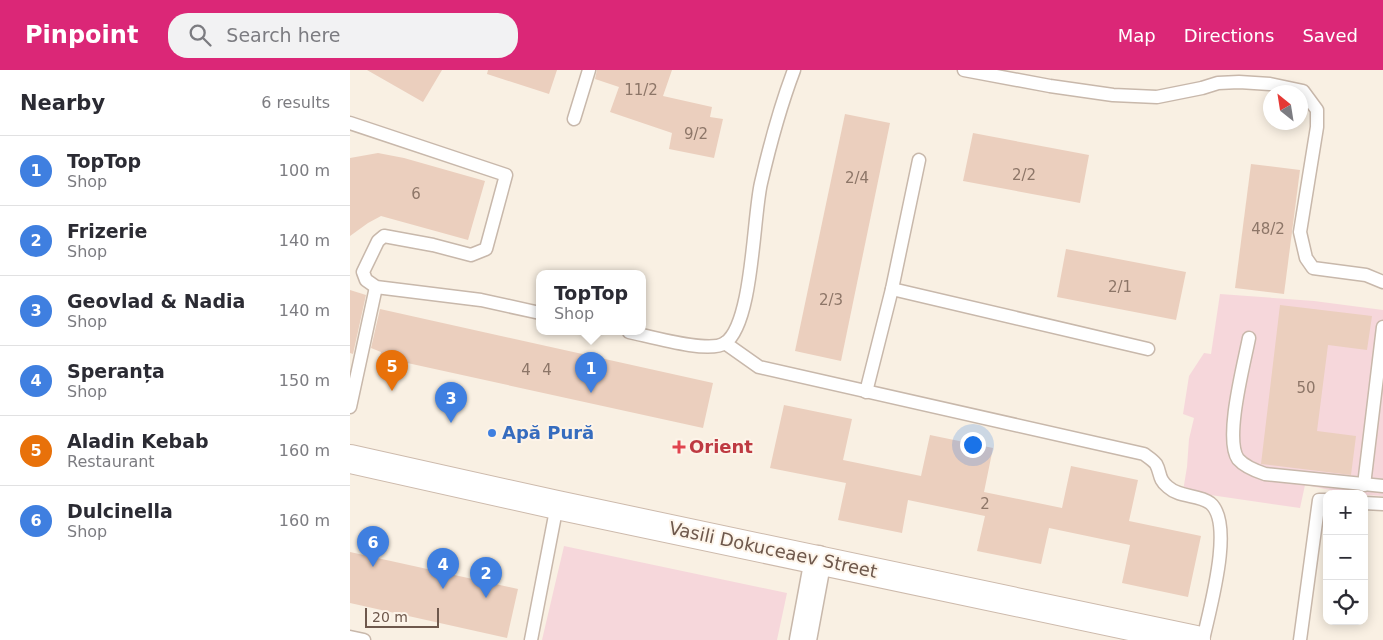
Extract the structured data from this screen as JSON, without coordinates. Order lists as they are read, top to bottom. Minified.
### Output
{"streets":{"main road":["Vasili Dokuceaev Street"]},"places":{"other":["Apă Pură"],"health":["Orient"]},"house_numbers":["11/2","9/2","2/2","2/4","6","48/2","2/1","2/3","4","4","50","2"],"scale_bar":"20 m","north":"top left","page":{"header":"Pinpoint","search":"Search here","nav":["Map","Directions","Saved"],"heading":["Nearby","6 results"],"list":[{"mark":"1","name":"TopTop","note":"Shop","value":"100 m"},{"mark":"2","name":"Frizerie","note":"Shop","value":"140 m"},{"mark":"3","name":"Geovlad & Nadia","note":"Shop","value":"140 m"},{"mark":"4","name":"Speranța","note":"Shop","value":"150 m"},{"mark":"5","name":"Aladin Kebab","note":"Restaurant","value":"160 m"},{"mark":"6","name":"Dulcinella","note":"Shop","value":"160 m"}],"popup":["TopTop","Shop"],"pins":["5","1","3","6","4","2"],"map_buttons":["+","−"],"scale":"20 m"}}
